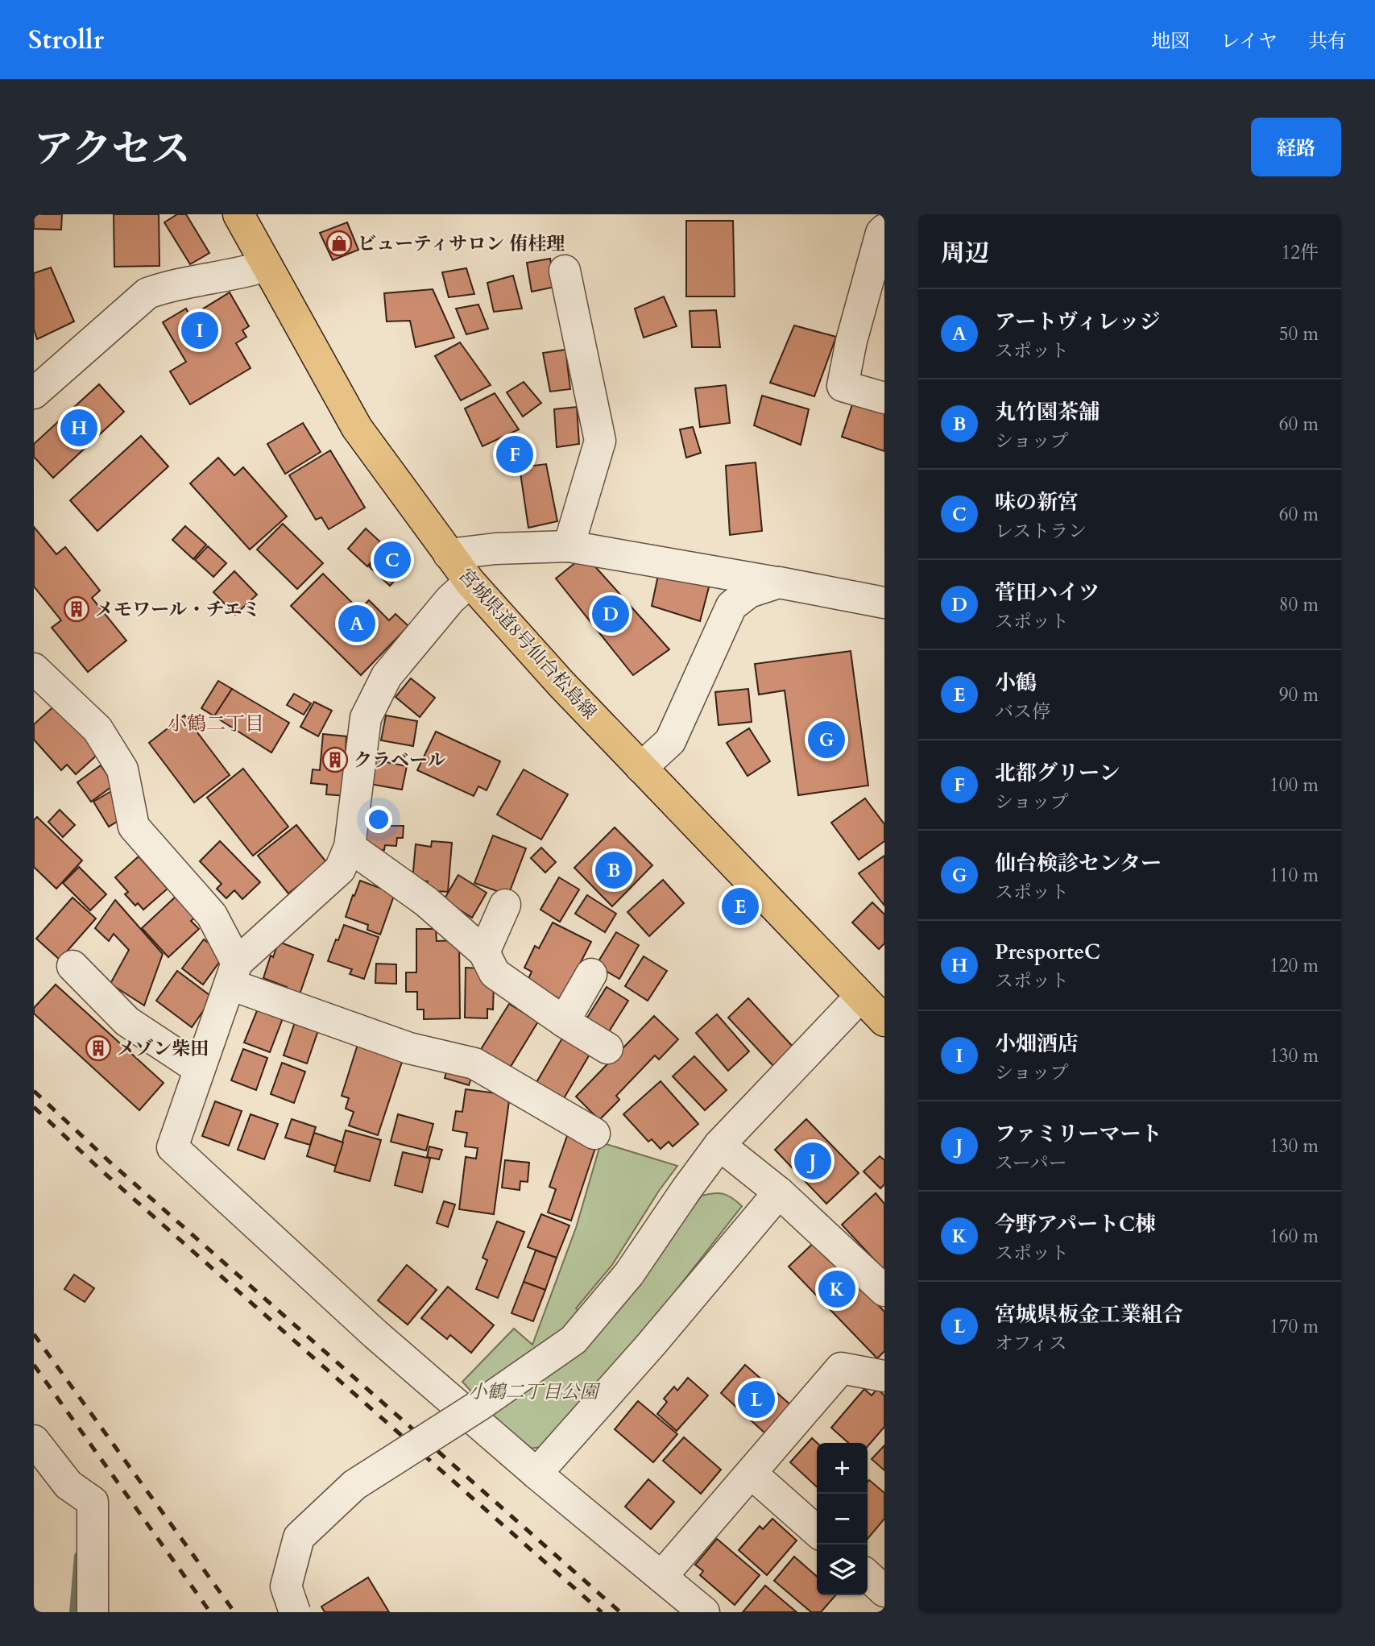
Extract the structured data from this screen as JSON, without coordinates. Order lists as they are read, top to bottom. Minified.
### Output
{"streets":{"main road":["宮城県道8号仙台松島線"]},"districts":["小鶴二丁目"],"parks":["小鶴二丁目公園"],"places":{"shop":["ビューティサロン 侑桂理"],"building":["メモワール・チエミ","クラベール","メゾン柴田"]},"page":{"header":"Strollr","nav":["地図","レイヤ","共有"],"title":"アクセス","buttons":"経路","heading":["周辺","12件"],"list":[{"mark":"A","name":"アートヴィレッジ","note":"スポット","value":"50 m"},{"mark":"B","name":"丸竹園茶舗","note":"ショップ","value":"60 m"},{"mark":"C","name":"味の新宮","note":"レストラン","value":"60 m"},{"mark":"D","name":"菅田ハイツ","note":"スポット","value":"80 m"},{"mark":"E","name":"小鶴","note":"バス停","value":"90 m"},{"mark":"F","name":"北都グリーン","note":"ショップ","value":"100 m"},{"mark":"G","name":"仙台検診センター","note":"スポット","value":"110 m"},{"mark":"H","name":"PresporteC","note":"スポット","value":"120 m"},{"mark":"I","name":"小畑酒店","note":"ショップ","value":"130 m"},{"mark":"J","name":"ファミリーマート","note":"スーパー","value":"130 m"},{"mark":"K","name":"今野アパートC棟","note":"スポット","value":"160 m"},{"mark":"L","name":"宮城県板金工業組合","note":"オフィス","value":"170 m"}],"pins":["I","H","F","C","D","A","G","B","E","J","K","L"],"map_buttons":["+","−"]}}
